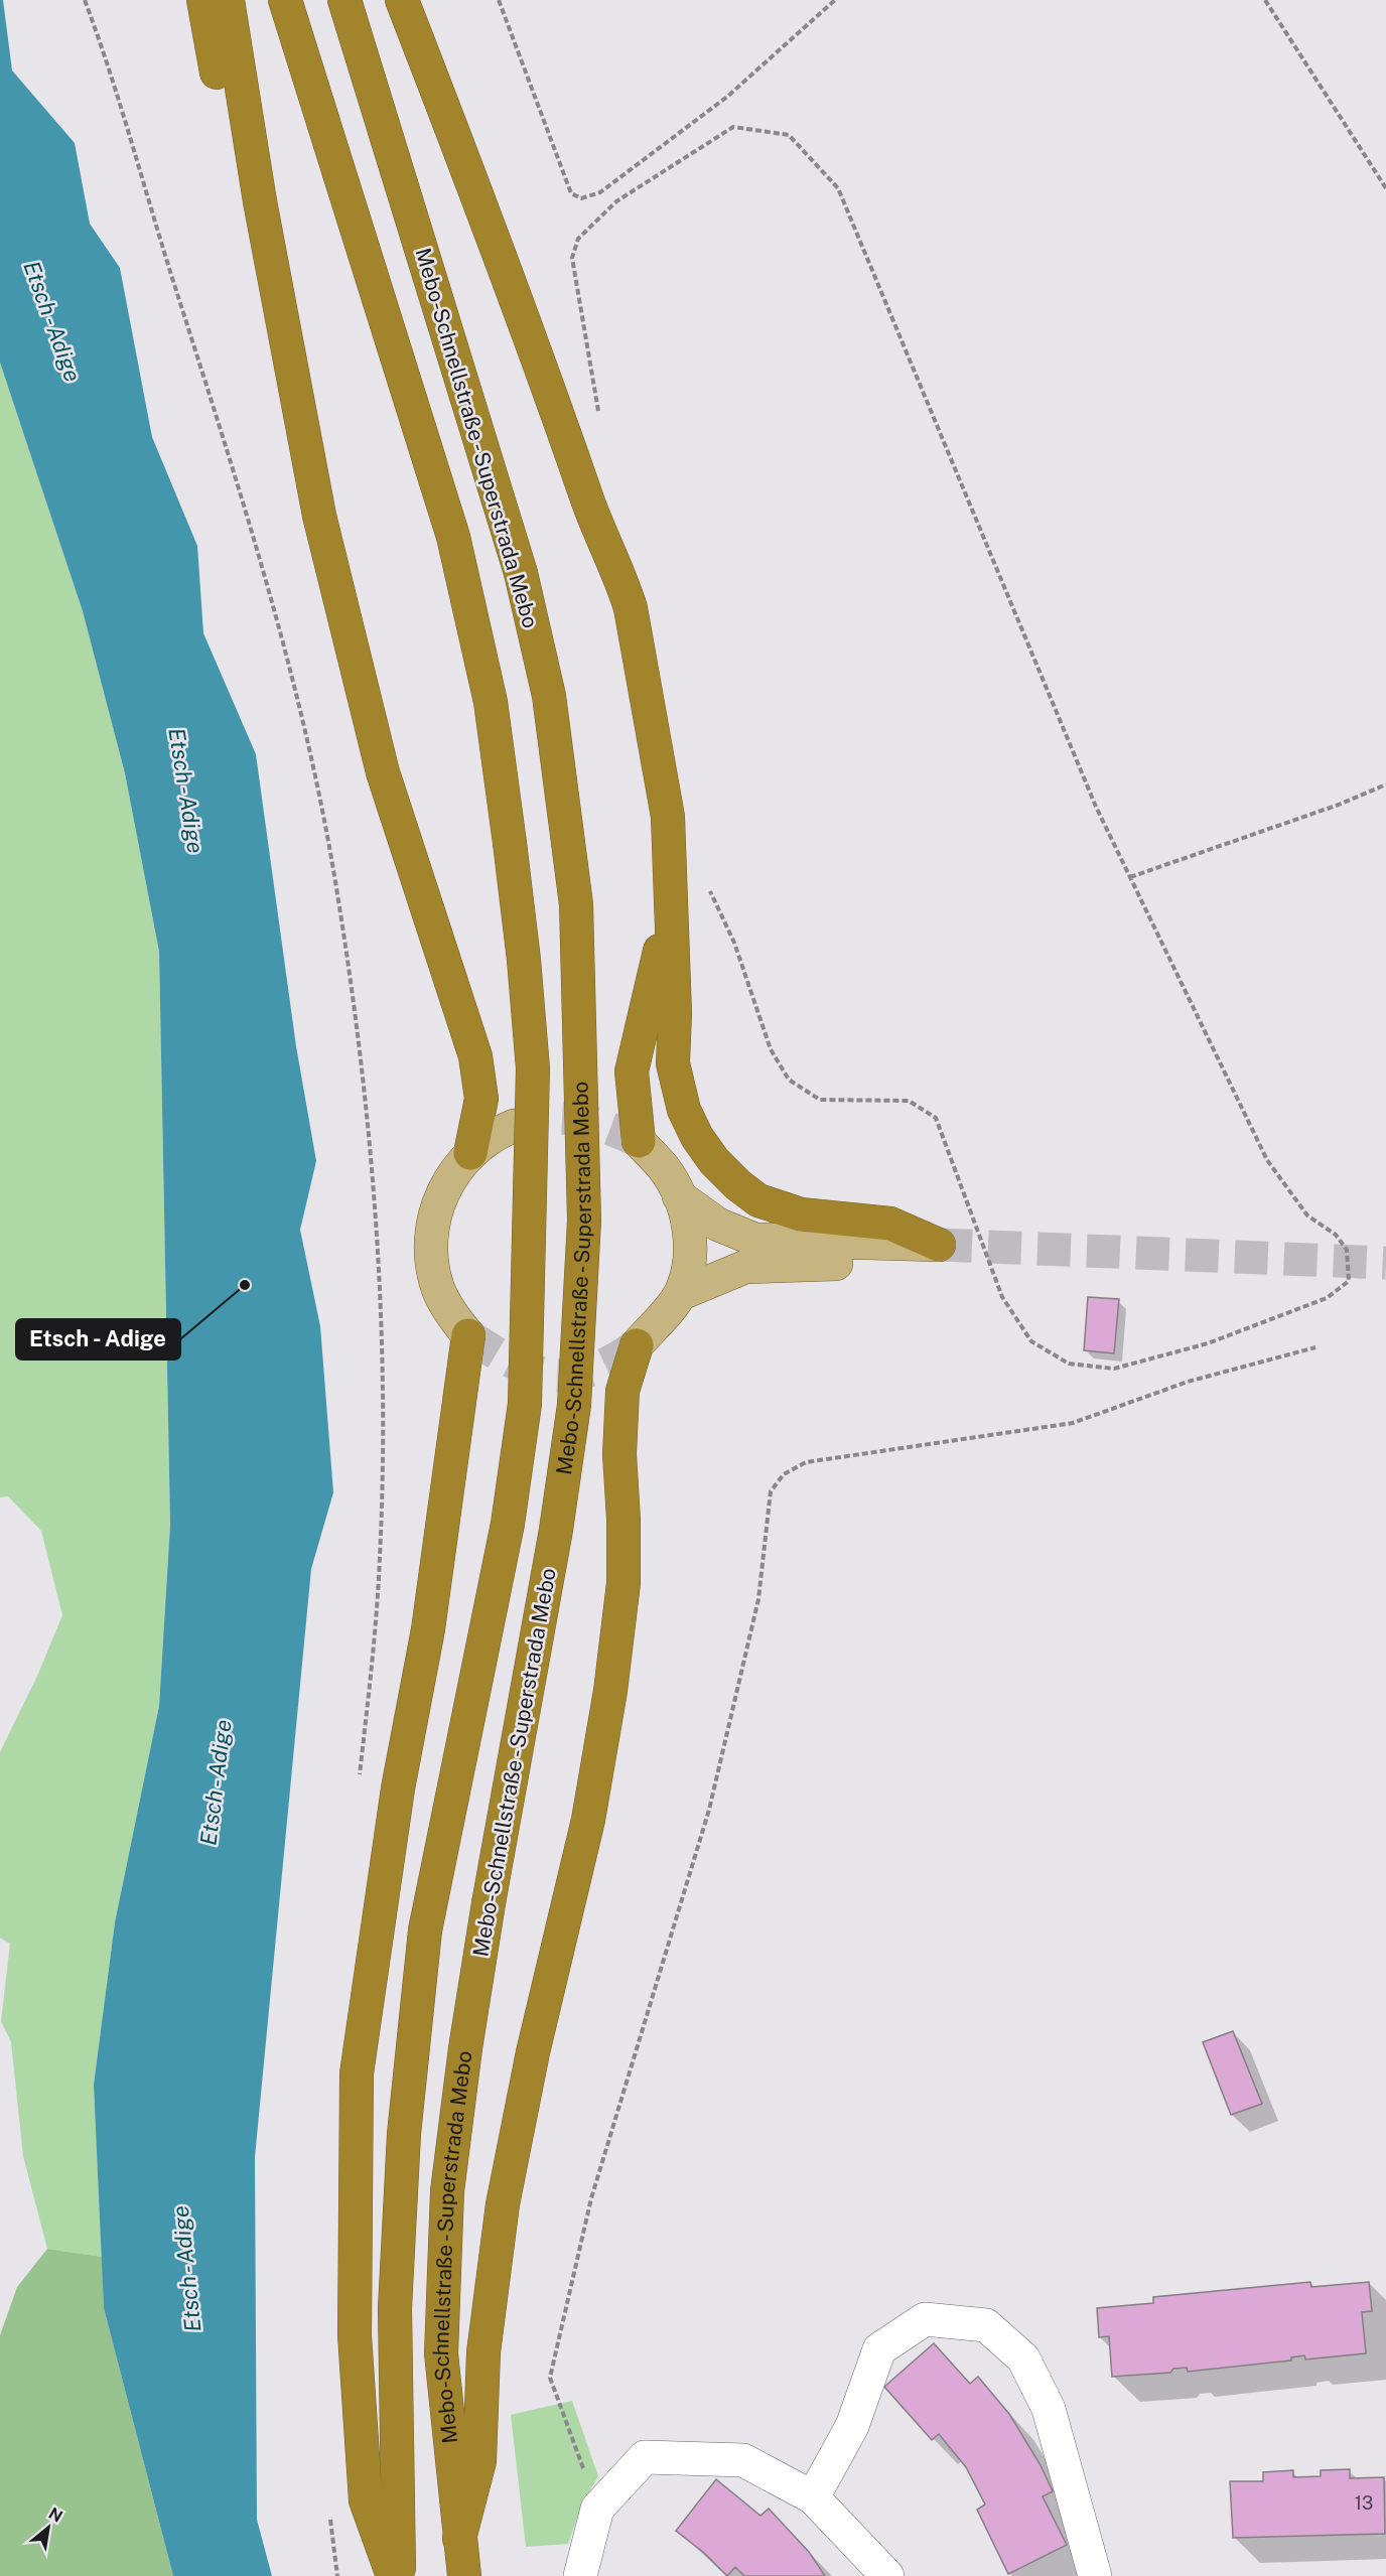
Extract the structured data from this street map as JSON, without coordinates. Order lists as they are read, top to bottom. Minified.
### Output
{"streets":{"highway":["Mebo-Schnellstraße - Superstrada Mebo"]},"water":["Etsch - Adige"],"places":["Etsch - Adige"],"house_numbers":["13"],"north":"top right"}
